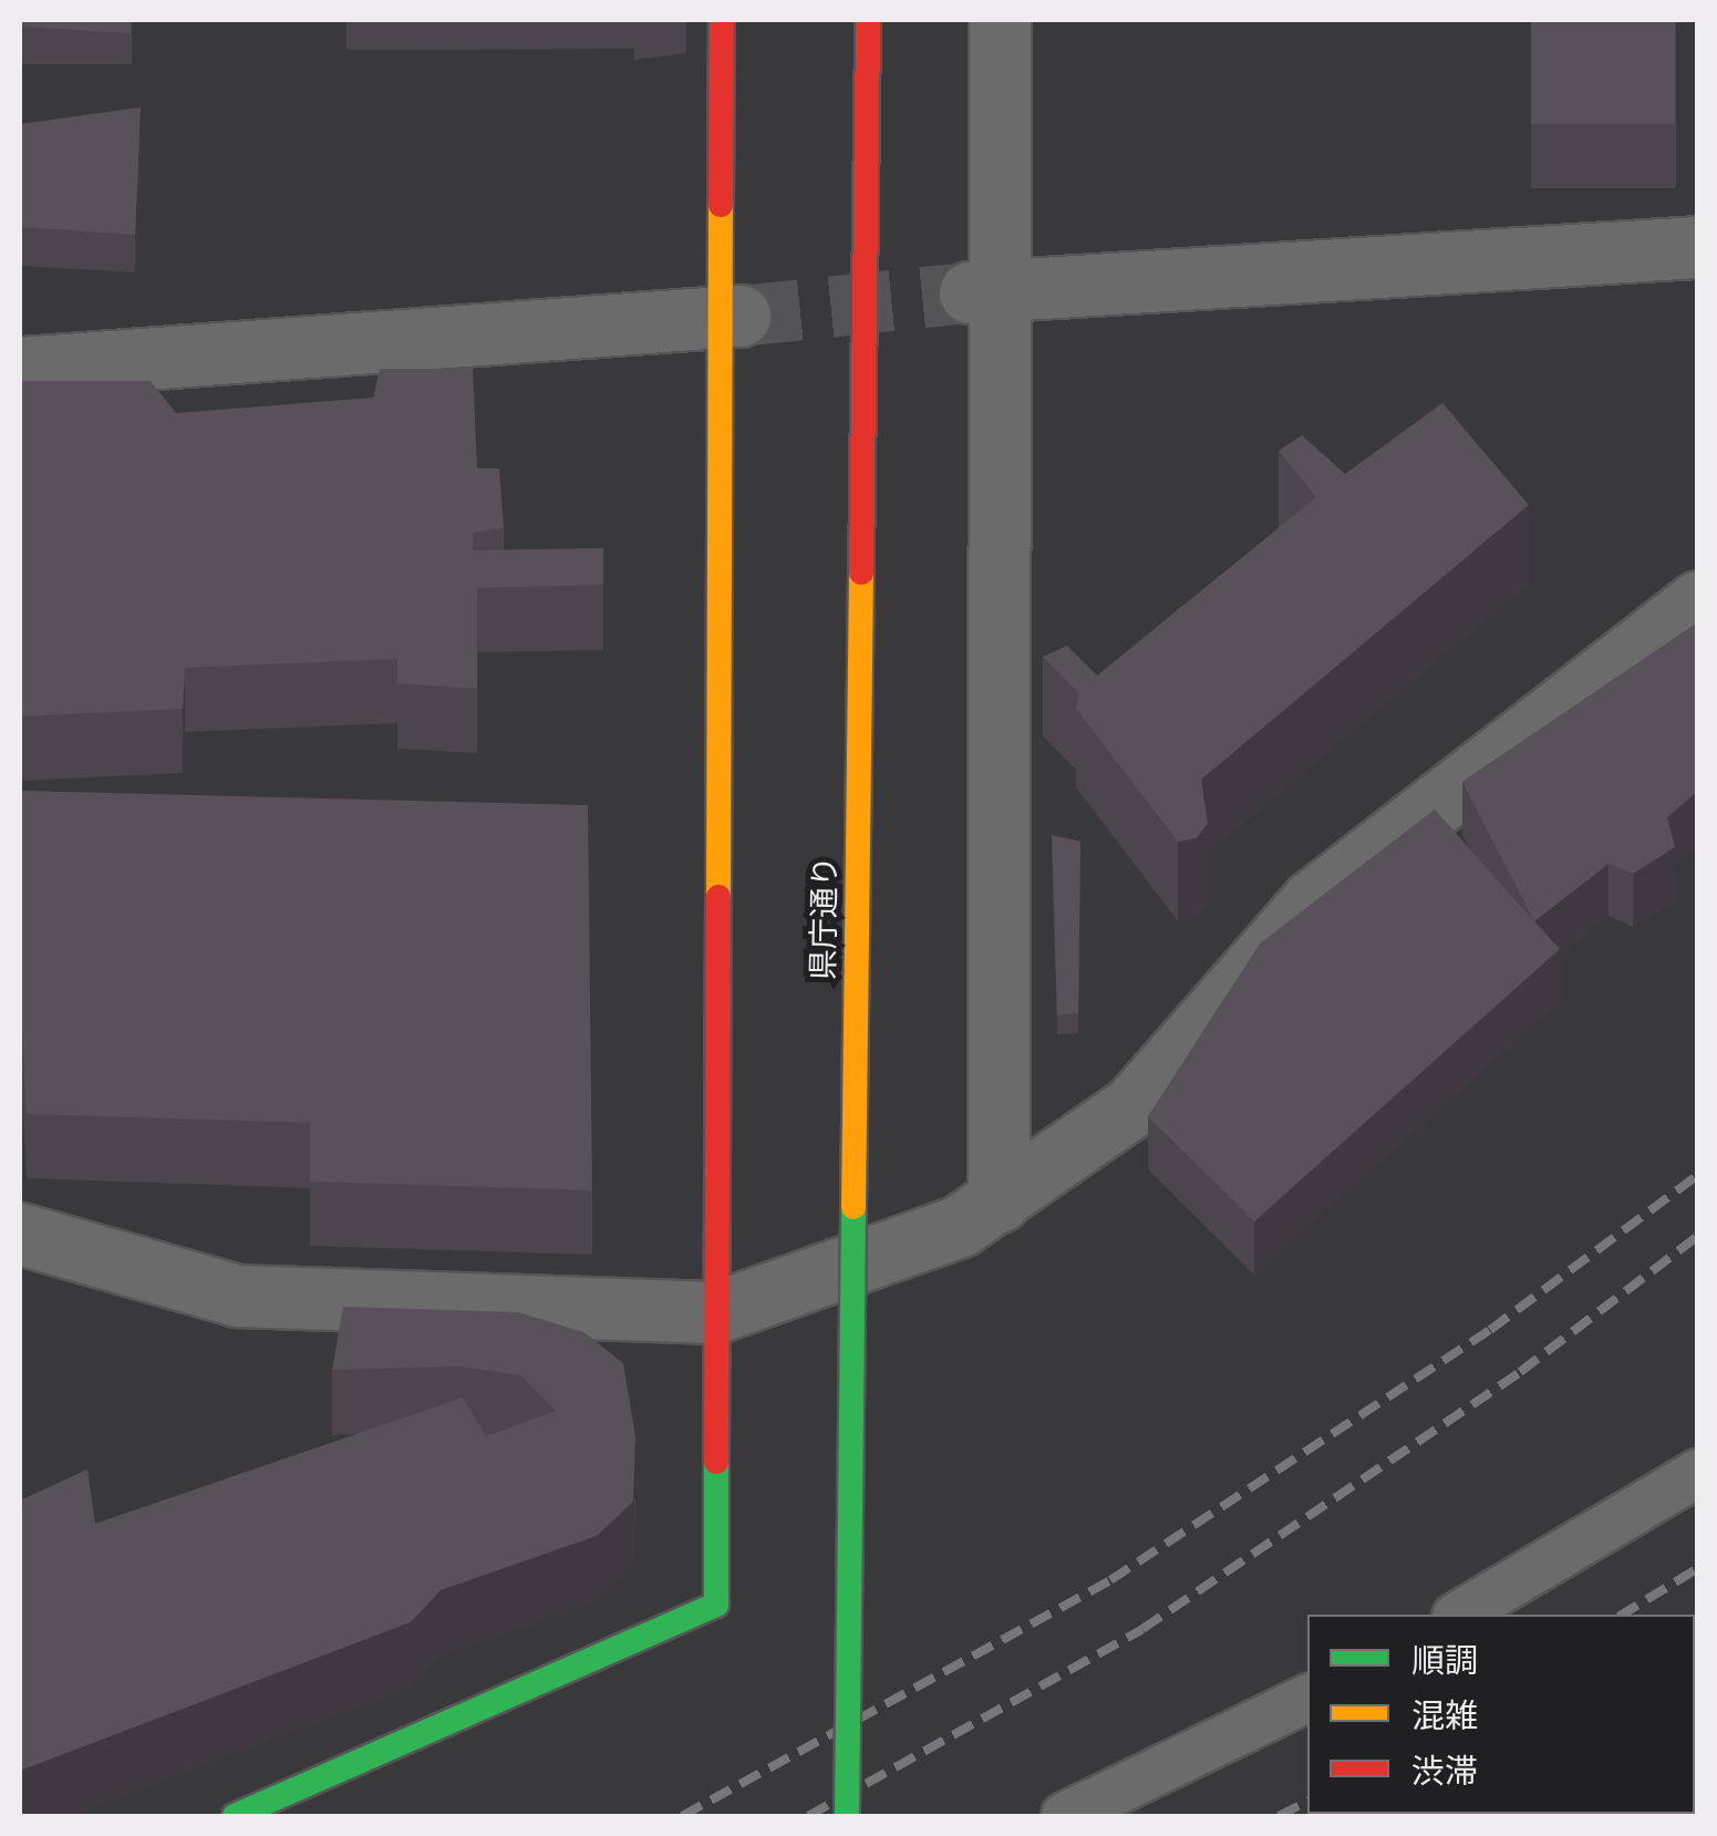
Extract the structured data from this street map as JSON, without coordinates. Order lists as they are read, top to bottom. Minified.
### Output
{"streets":{"main road":["県庁通り"]},"legend":["順調","混雑","渋滞"]}
